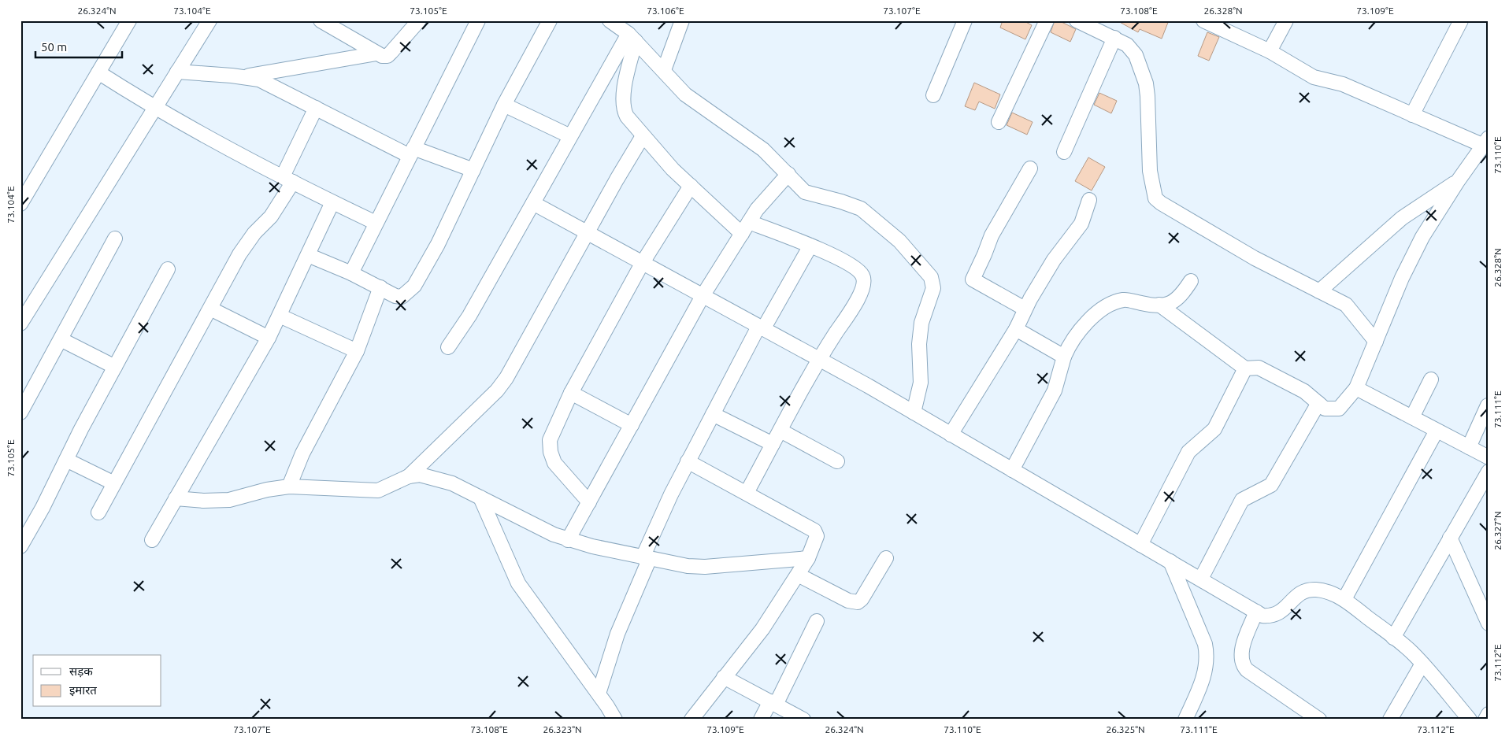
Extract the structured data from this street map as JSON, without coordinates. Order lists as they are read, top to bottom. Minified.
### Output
{"legend":["सड़क","इमारत"],"scale_bar":"50 m","coordinates":["26.324°N","73.104°E","73.105°E","73.106°E","73.107°E","73.108°E","26.328°N","73.109°E","73.110°E","73.111°E","26.327°N","73.112°E","26.323°N","26.325°N"]}
